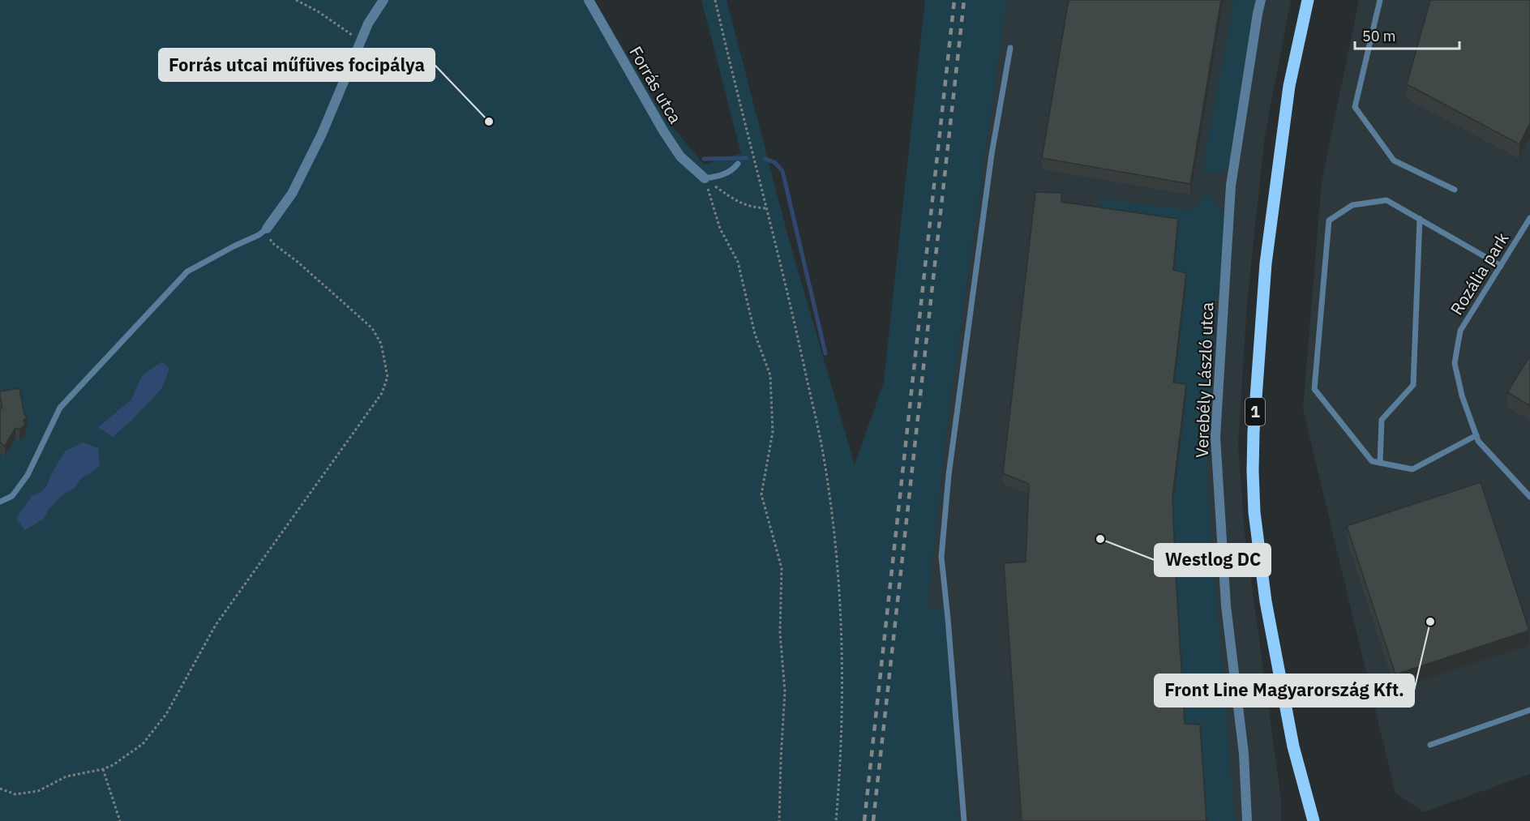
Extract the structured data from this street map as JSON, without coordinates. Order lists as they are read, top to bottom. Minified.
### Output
{"streets":{"main road":["1"],"street":["Forrás utca","Verebély László utca"],"lane":["Rozália park"]},"places":["Forrás utcai műfüves focipálya","Westlog DC","Front Line Magyarország Kft."],"scale_bar":"50 m"}
